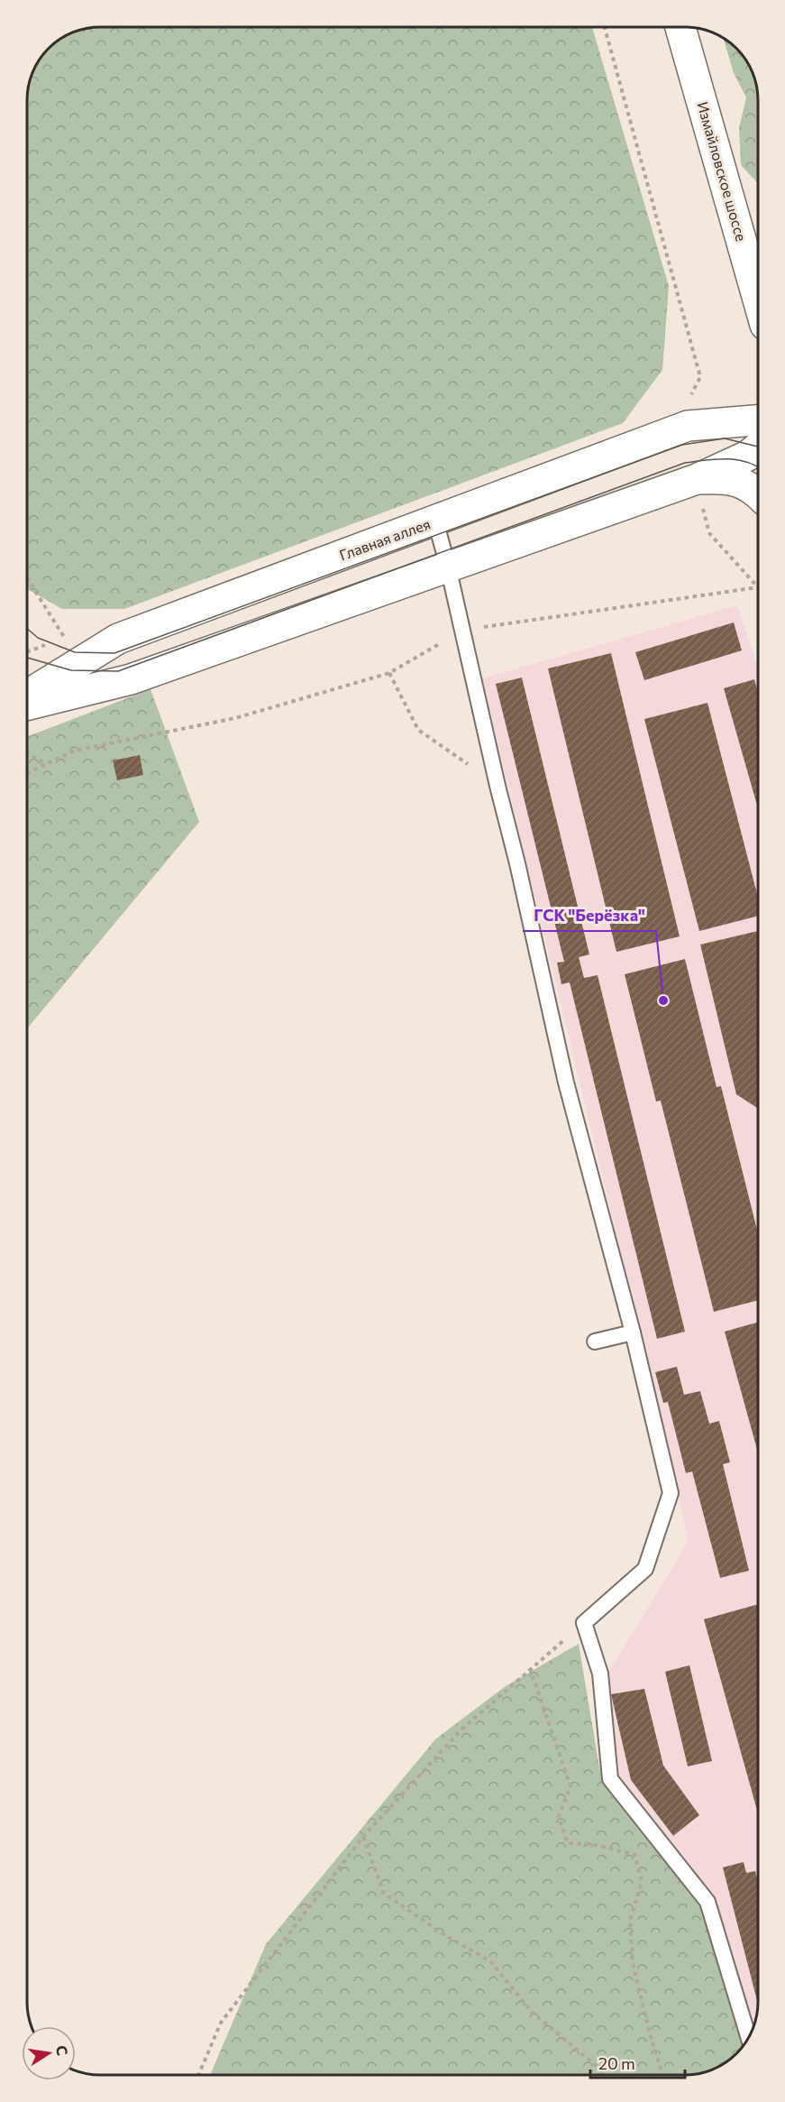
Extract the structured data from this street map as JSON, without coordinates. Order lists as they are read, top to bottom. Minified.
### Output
{"streets":{"main road":["Измайловское шоссе","Главная аллея"]},"places":["ГСК \"Берёзка\""],"scale_bar":"20 m","north":"right"}
